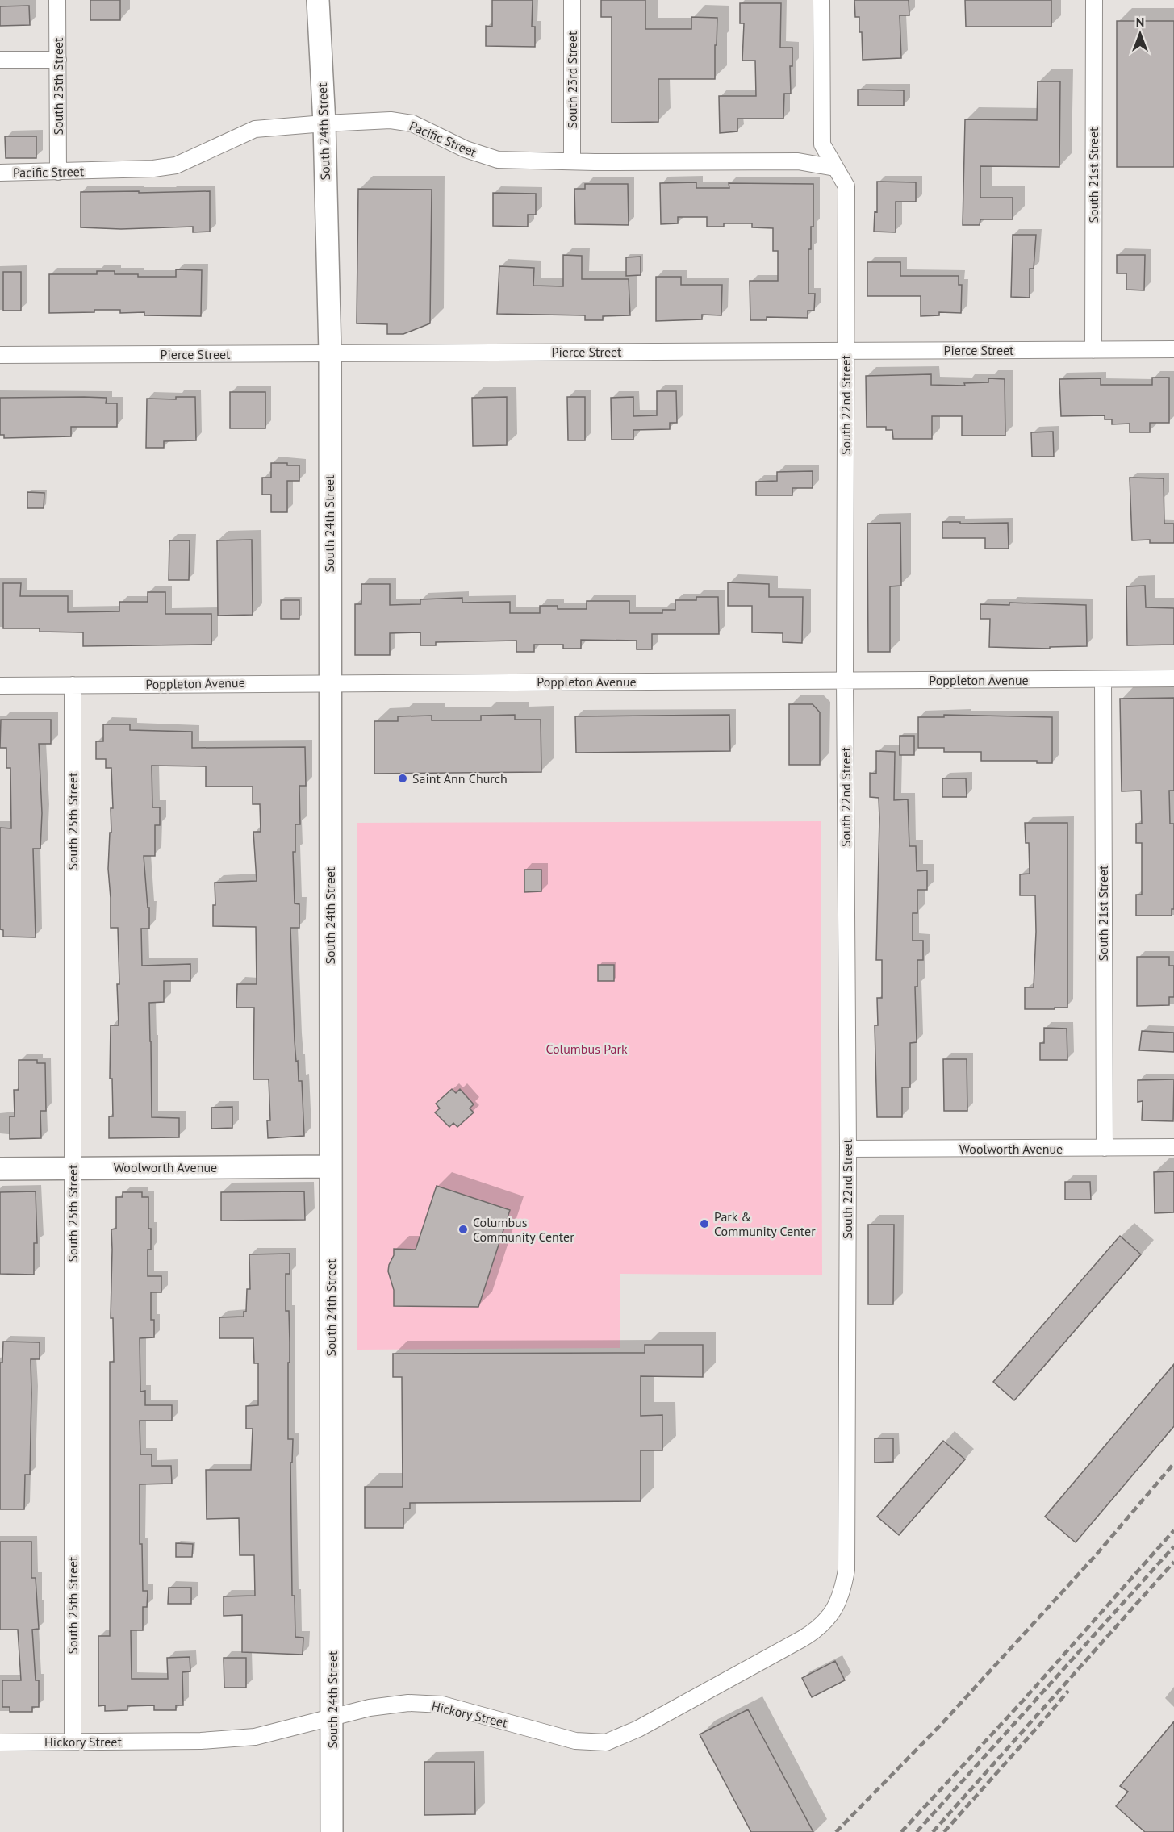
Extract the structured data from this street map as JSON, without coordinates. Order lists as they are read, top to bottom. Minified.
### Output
{"streets":{"main road":["South 24th Street","Woolworth Avenue"],"street":["South 23rd Street","South 25th Street","Pacific Street","South 21st Street","Pierce Street","South 22nd Street","Poppleton Avenue","Hickory Street"]},"crossings":[["South 23rd Street","Pacific Street"],["South 25th Street","Pacific Street"],["South 25th Street","Poppleton Avenue"],["South 25th Street","Woolworth Avenue"],["South 25th Street","Hickory Street"],["South 24th Street","Pacific Street"],["South 24th Street","Pierce Street"],["South 24th Street","Poppleton Avenue"],["South 24th Street","Woolworth Avenue"],["South 24th Street","Hickory Street"],["Pacific Street","South 22nd Street"],["South 21st Street","Pierce Street"],["South 21st Street","Poppleton Avenue"],["South 21st Street","Woolworth Avenue"],["Pierce Street","South 22nd Street"],["South 22nd Street","Poppleton Avenue"],["South 22nd Street","Woolworth Avenue"],["South 22nd Street","Hickory Street"]],"parks":["Columbus Park"],"places":["Saint Ann Church","Park & Community Center","Columbus Community Center"],"north":"top"}
